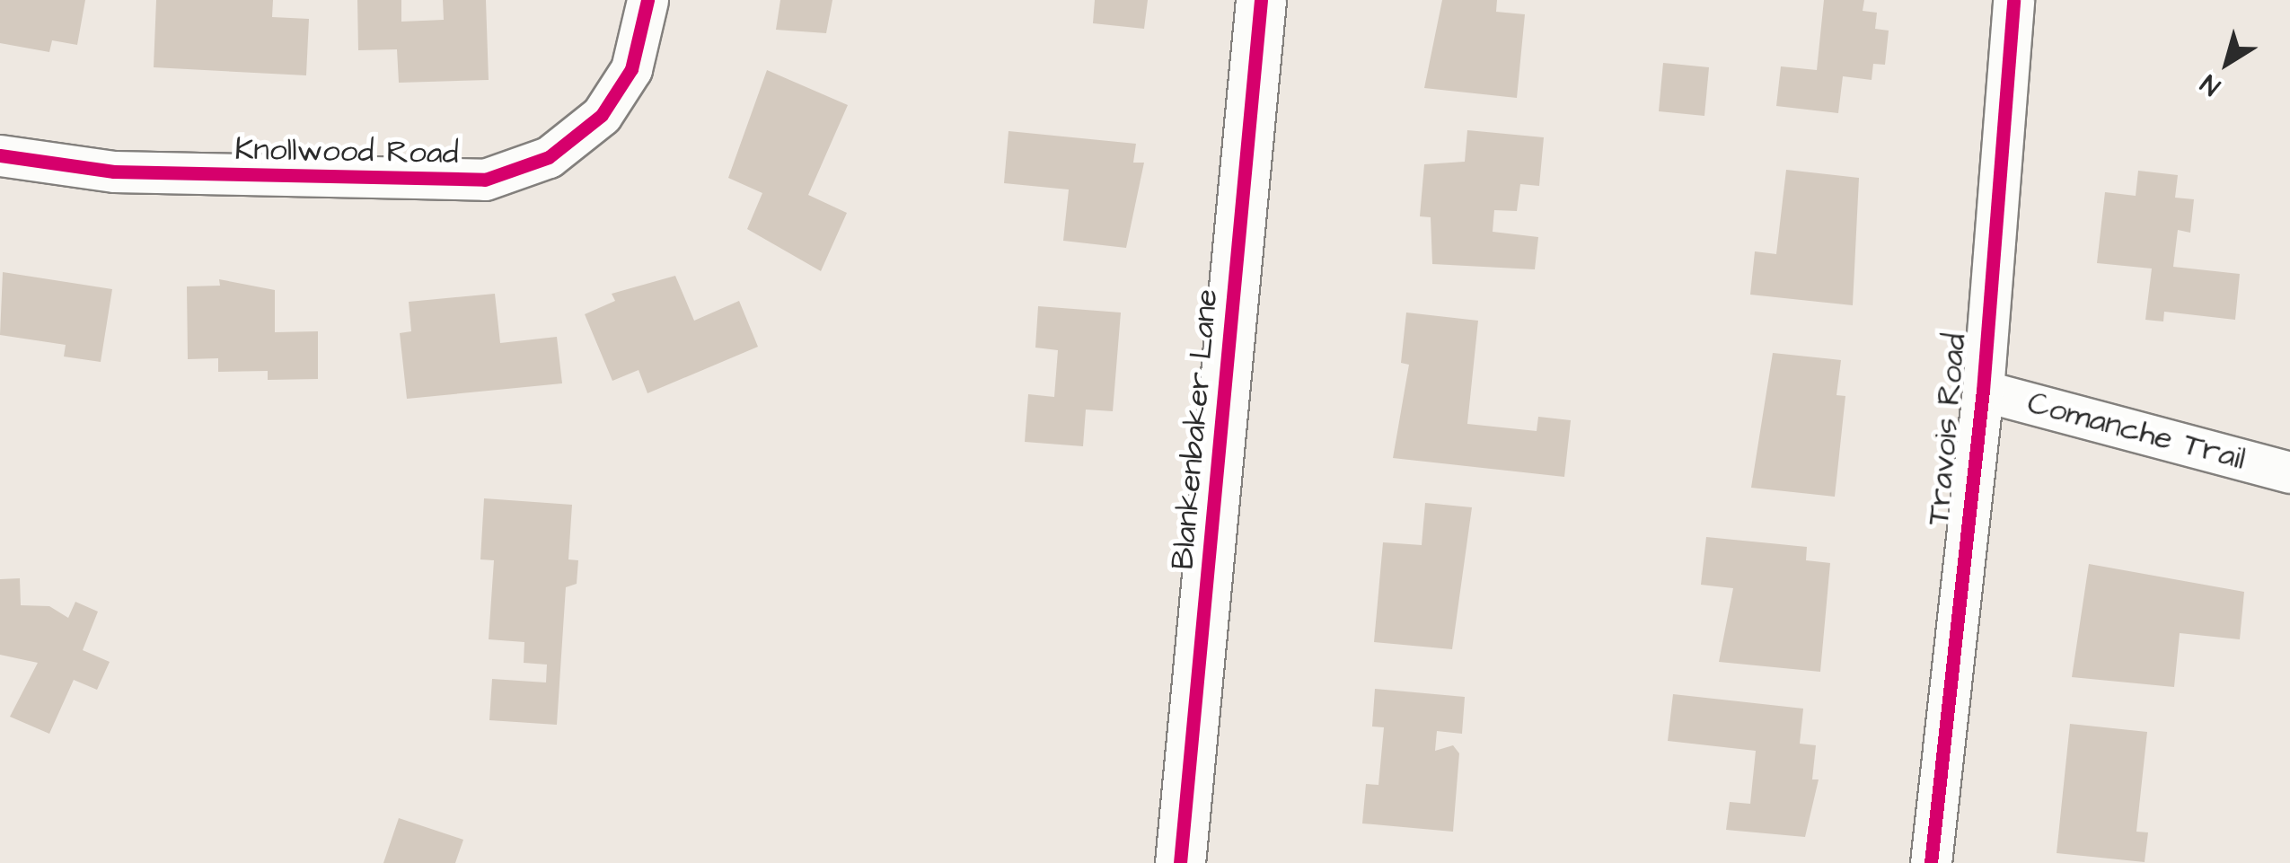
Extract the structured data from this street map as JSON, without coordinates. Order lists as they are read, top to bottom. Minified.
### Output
{"streets":{"street":["Knollwood Road","Blankenbaker Lane","Travois Road","Comanche Trail"]},"crossings":[["Travois Road","Comanche Trail"]],"north":"bottom left"}
